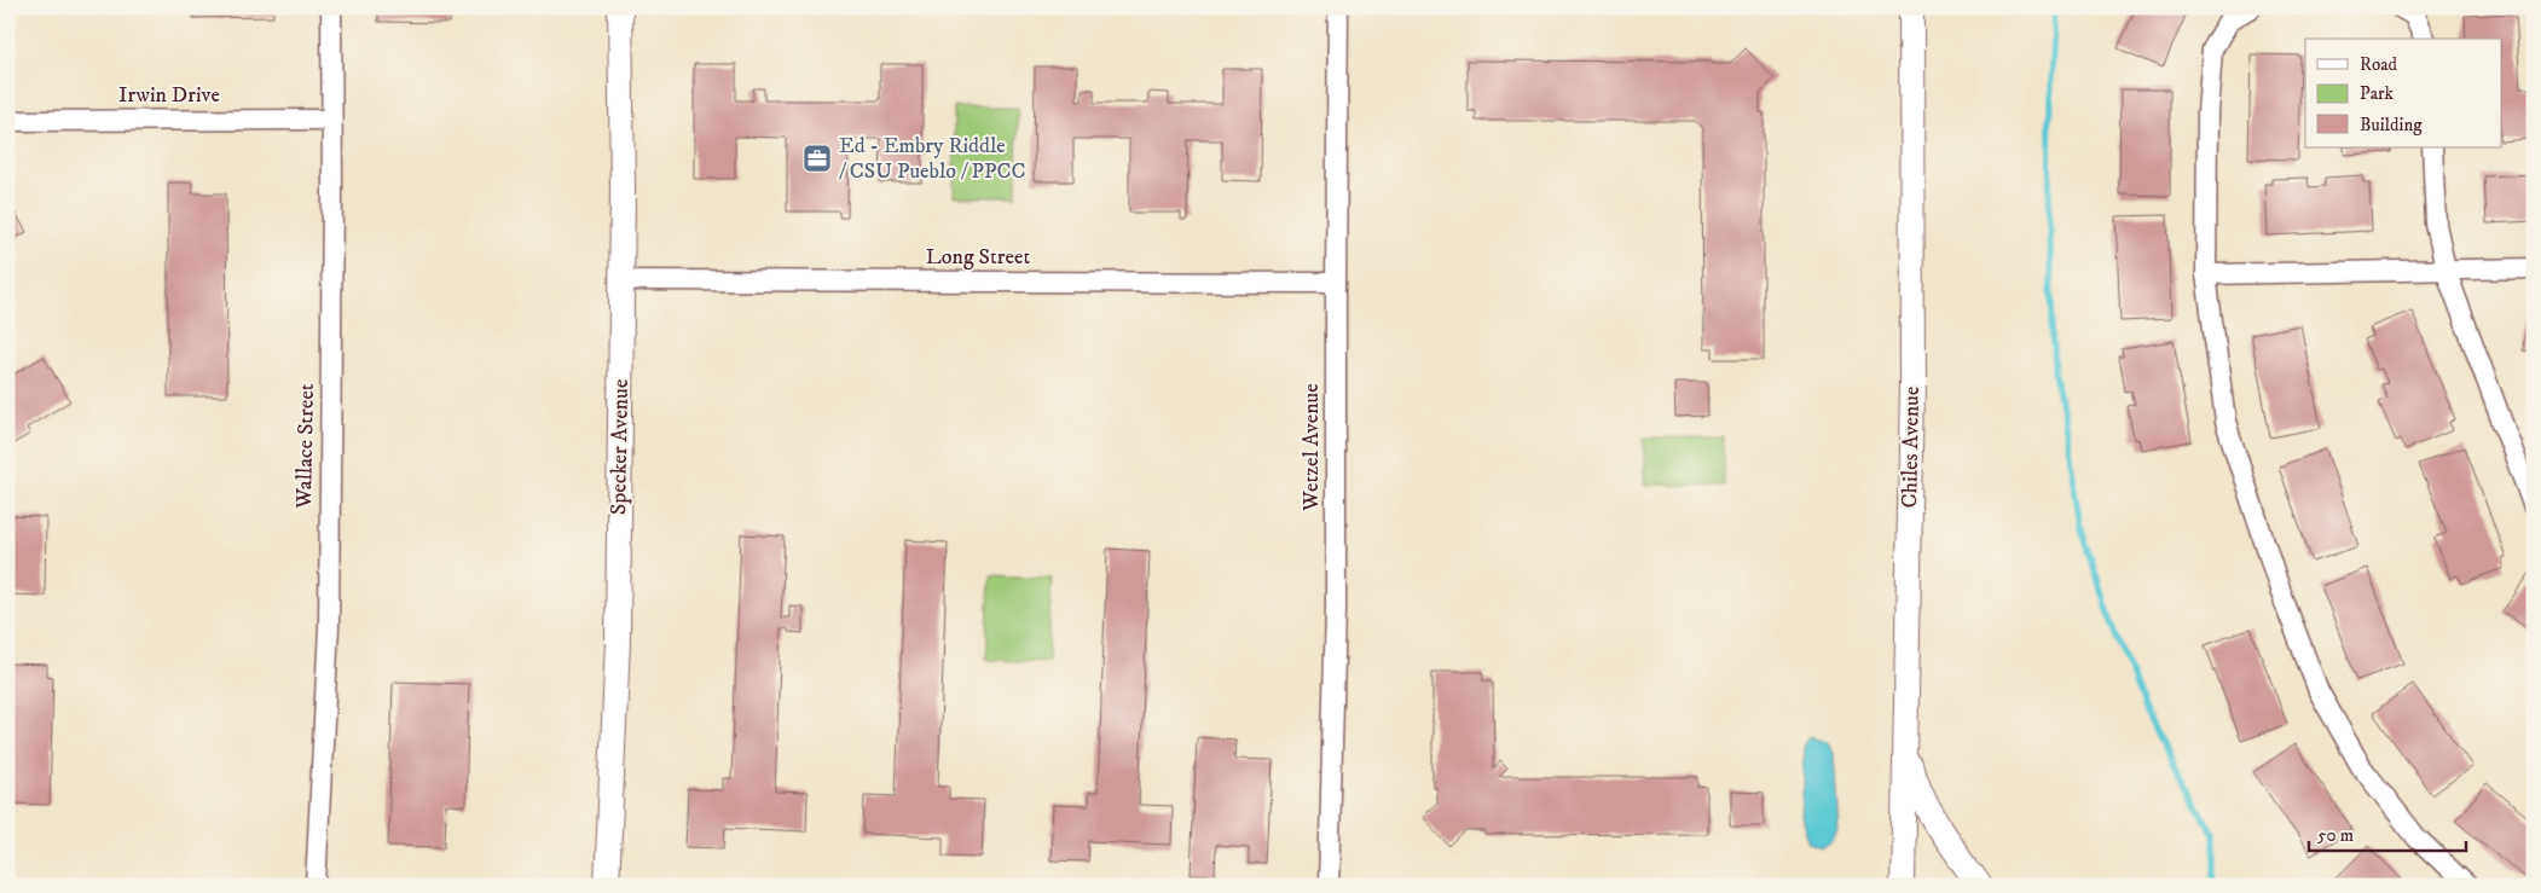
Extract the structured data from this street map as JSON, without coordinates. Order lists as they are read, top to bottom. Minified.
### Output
{"streets":{"street":["Irwin Drive","Long Street","Wallace Street","Specker Avenue","Wetzel Avenue","Chiles Avenue"]},"crossings":[["Irwin Drive","Wallace Street"],["Long Street","Specker Avenue"],["Long Street","Wetzel Avenue"]],"places":{"office":["Ed - Embry Riddle / CSU Pueblo / PPCC"]},"legend":["Road","Park","Building"],"scale_bar":"50 m"}
